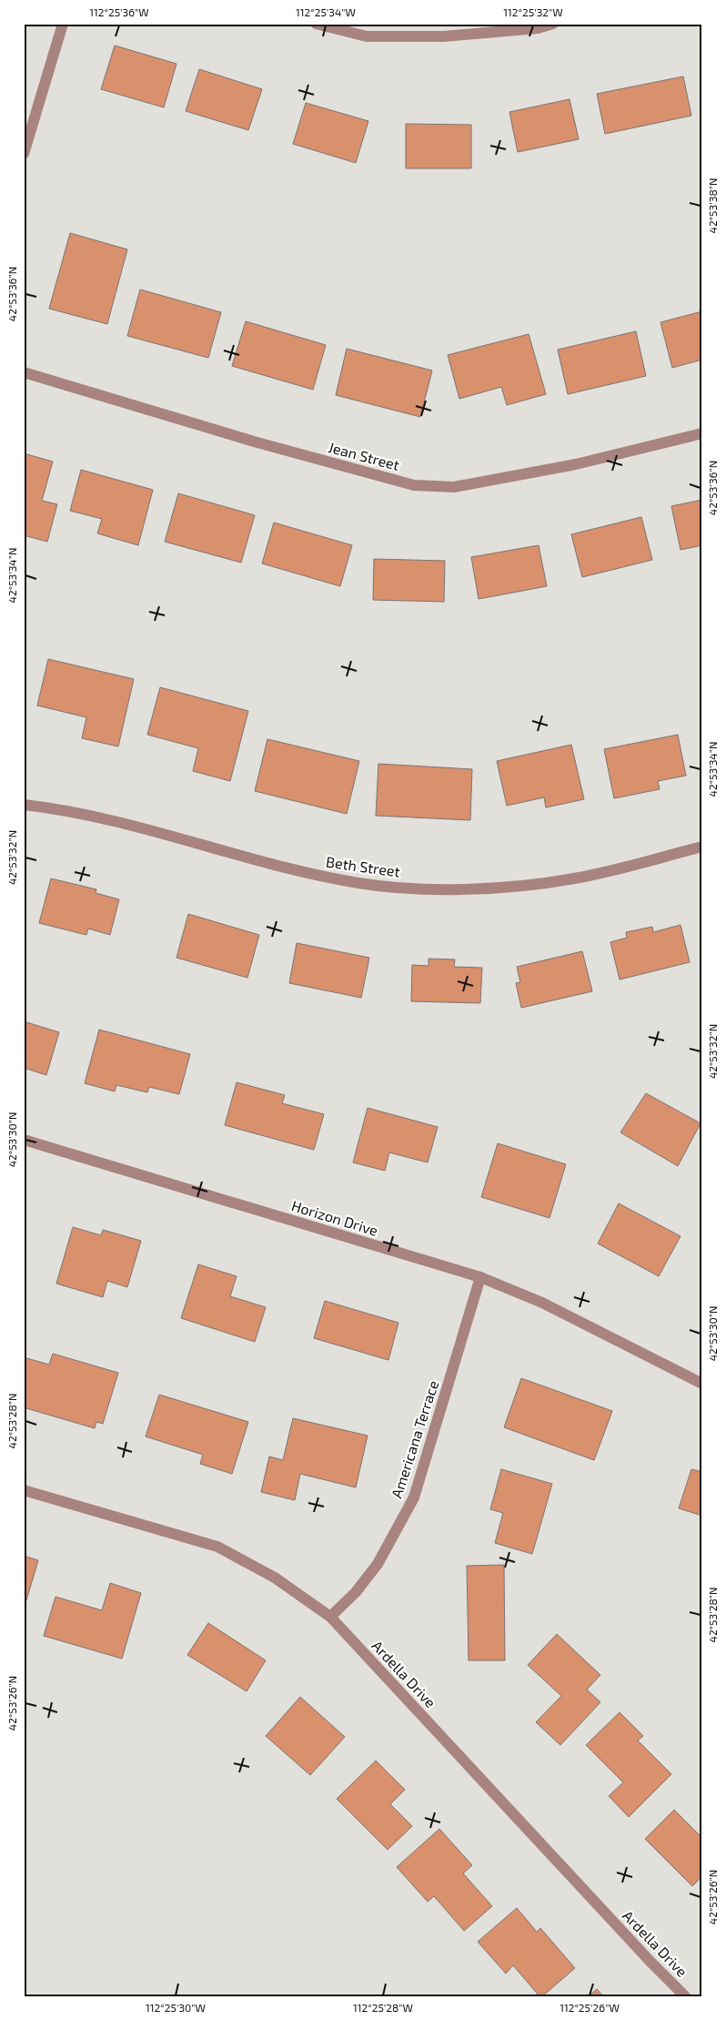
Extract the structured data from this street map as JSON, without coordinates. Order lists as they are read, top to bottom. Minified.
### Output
{"streets":{"street":["Jean Street","Beth Street","Horizon Drive","Americana Terrace","Ardella Drive"]},"crossings":[["Horizon Drive","Americana Terrace"],["Americana Terrace","Ardella Drive"]],"coordinates":["112°25'36\"W","112°25'34\"W","112°25'32\"W","42°53'38\"N","42°53'36\"N","42°53'34\"N","42°53'32\"N","42°53'30\"N","42°53'28\"N","42°53'26\"N","112°25'30\"W","112°25'28\"W","112°25'26\"W"]}
